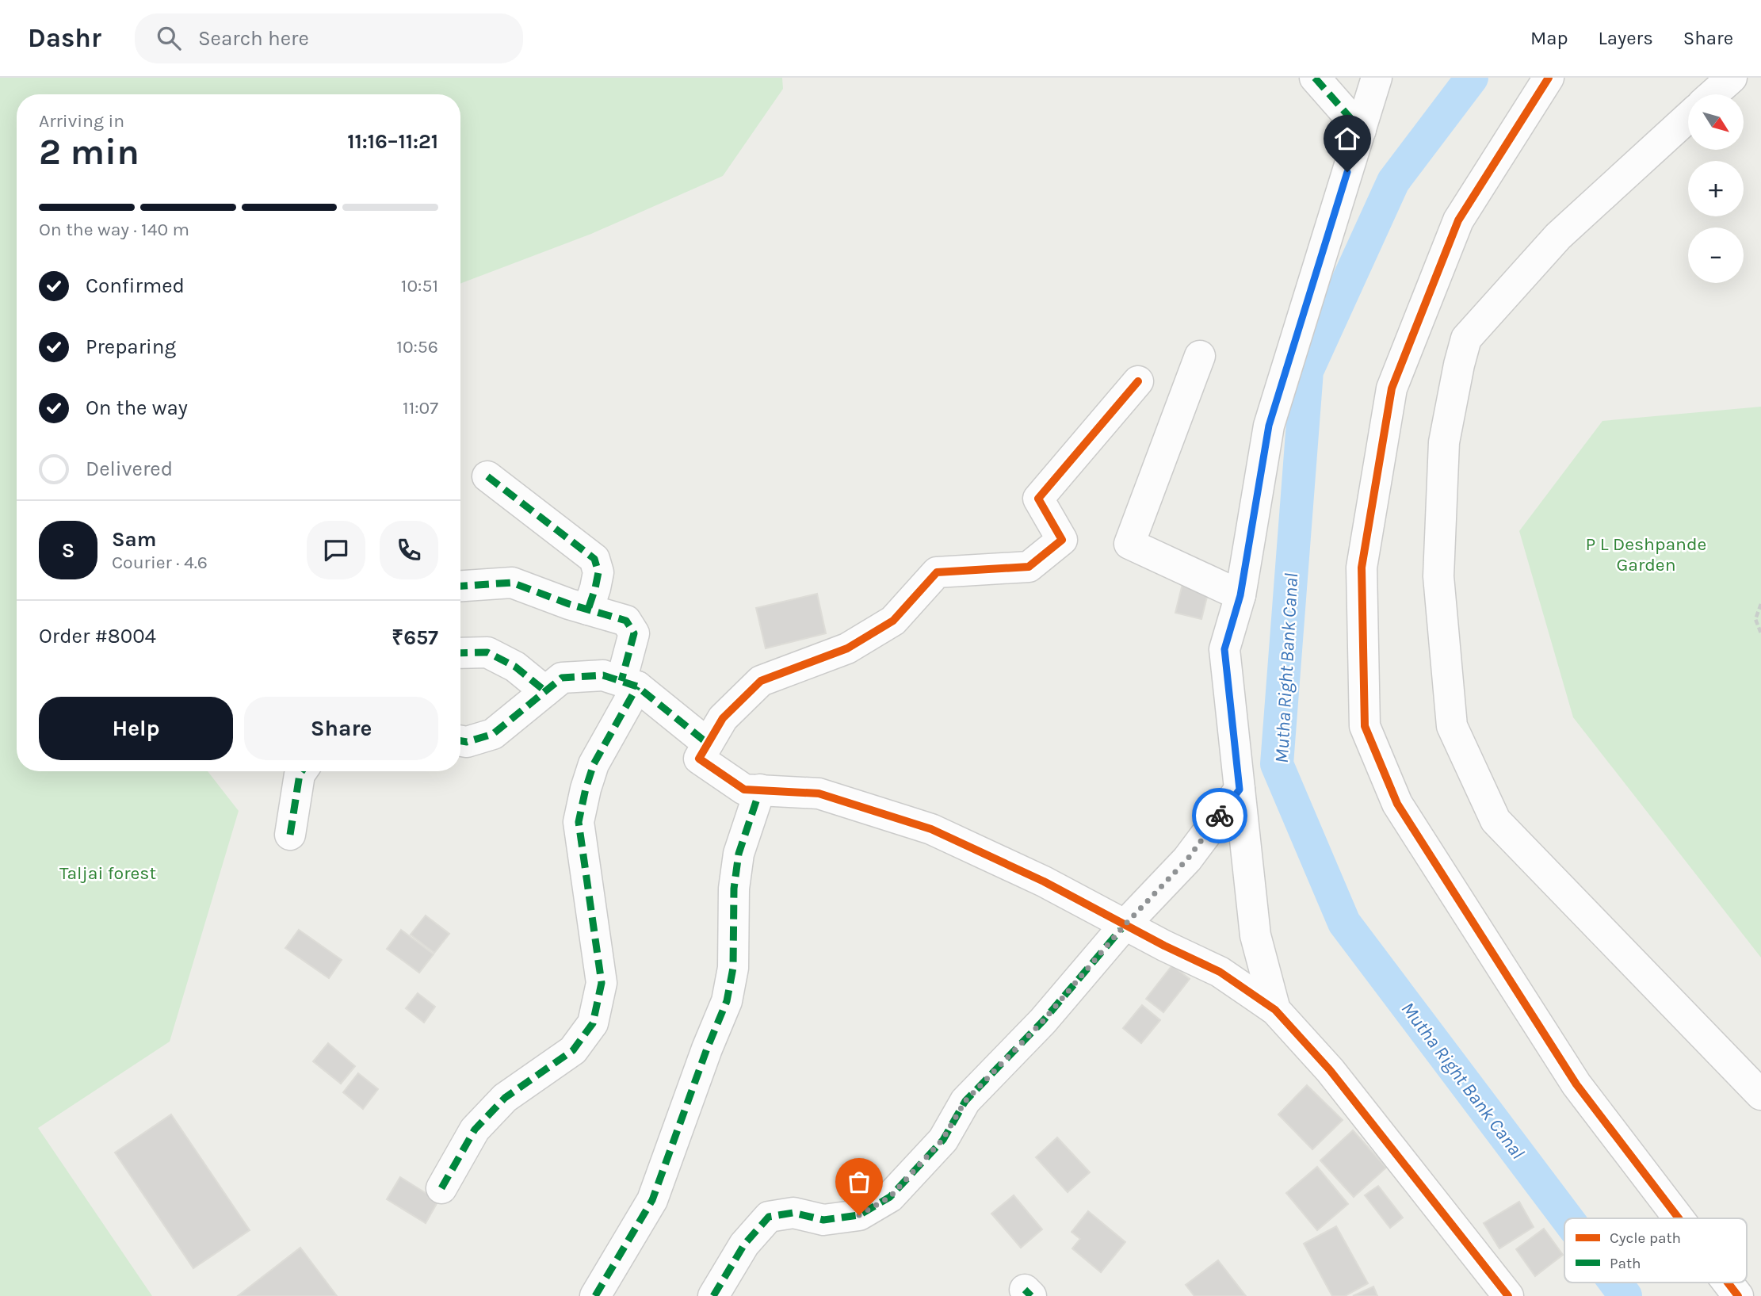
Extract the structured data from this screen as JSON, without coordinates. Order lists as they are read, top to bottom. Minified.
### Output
{"water":["Mutha Right Bank Canal"],"parks":["P L Deshpande Garden","Taljai forest"],"legend":["Cycle path","Path"],"north":"bottom right","page":{"header":"Dashr","search":"Search here","nav":["Map","Layers","Share"],"map_buttons":["+","−"],"heading":["2 min","Arriving in","11:16–11:21"],"panel":["Sam","Courier · 4.6","Order #8004","₹657"],"bar":"On the way · 140 m","list":[["Confirmed","10:51"],["Preparing","10:56"],["On the way","11:07"],"Delivered"],"round":"S","buttons":["Help","Share"]}}
